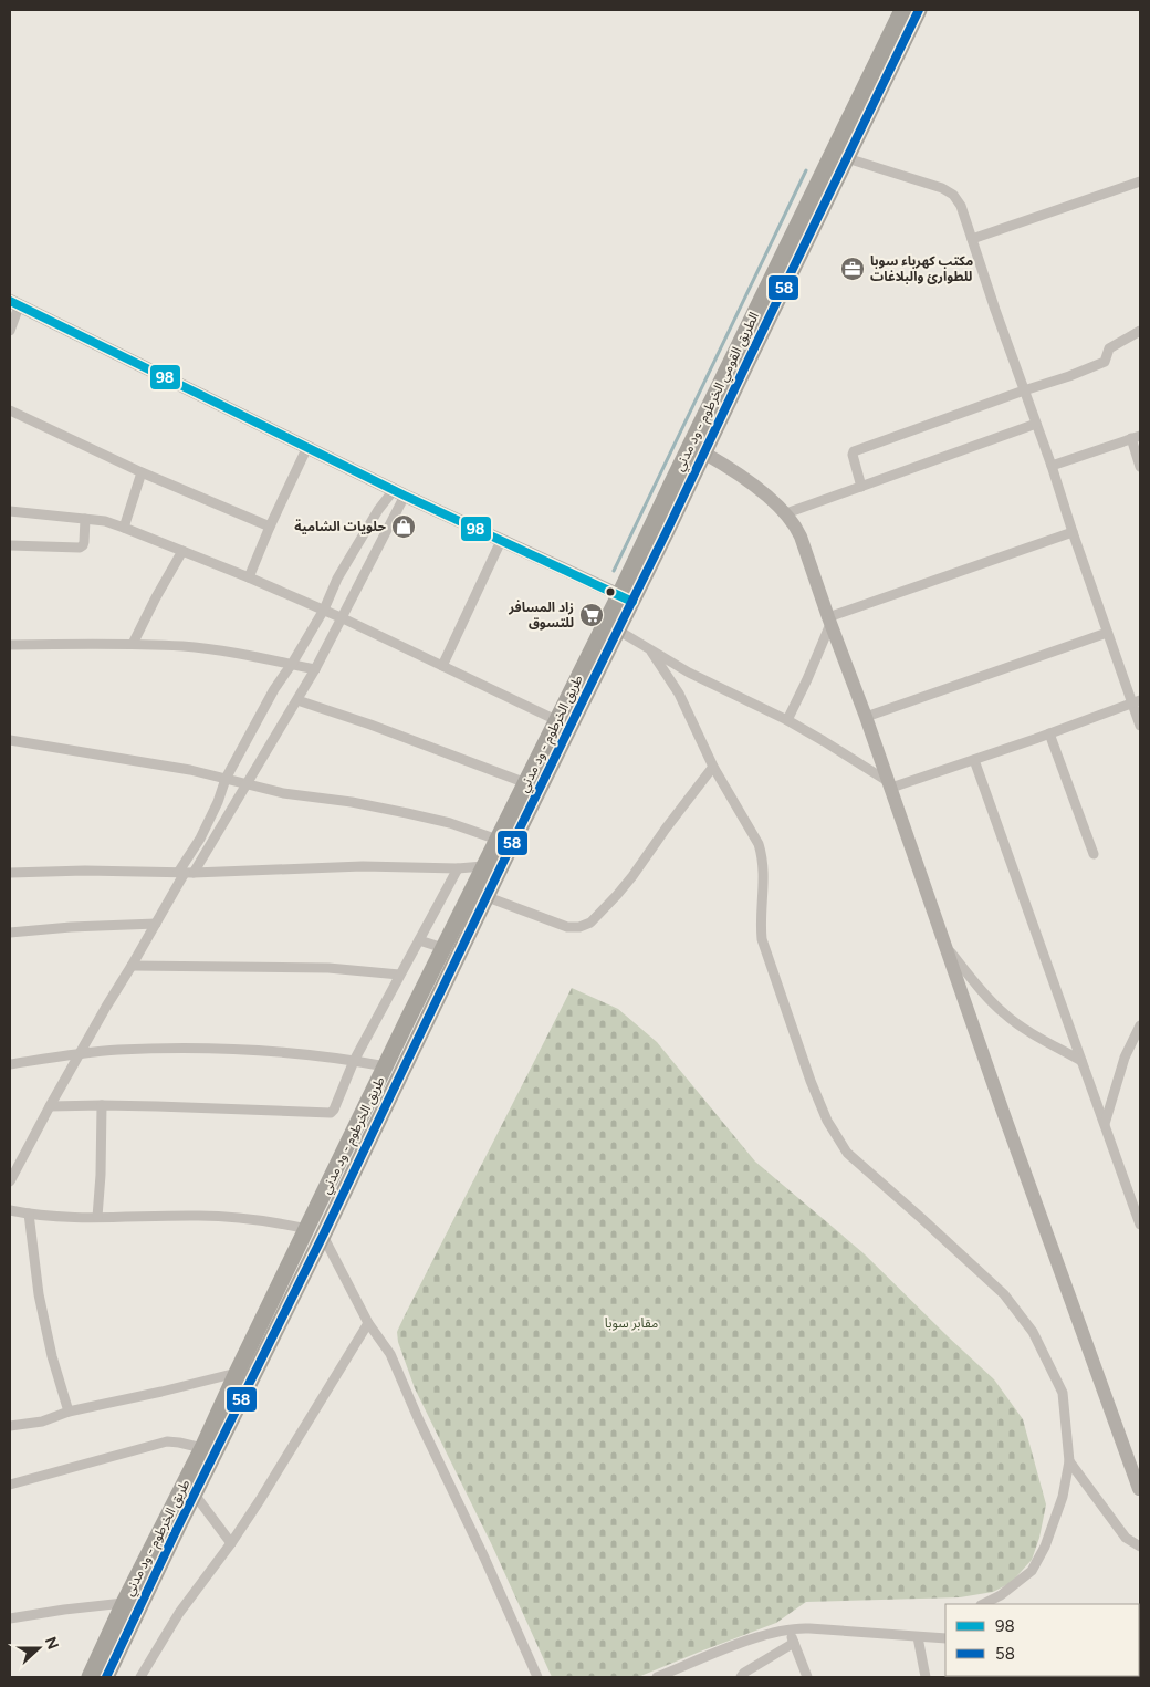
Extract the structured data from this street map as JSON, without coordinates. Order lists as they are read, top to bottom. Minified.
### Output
{"streets":{"highway":["الطريق القومي الخرطوم - ود مدني","طريق الخرطوم - ود مدني"]},"crossings":[["الطريق القومي الخرطوم - ود مدني","طريق الخرطوم - ود مدني"]],"parks":["مقابر سوبا"],"places":{"office":["مكتب كهرباء سوبا للطوارئ والبلاغات"],"shop":["حلويات الشامية"],"supermarket":["زاد المسافر للتسوق"]},"lines":["transit line 58","transit line 98"],"legend":["98","58"],"north":"right"}
